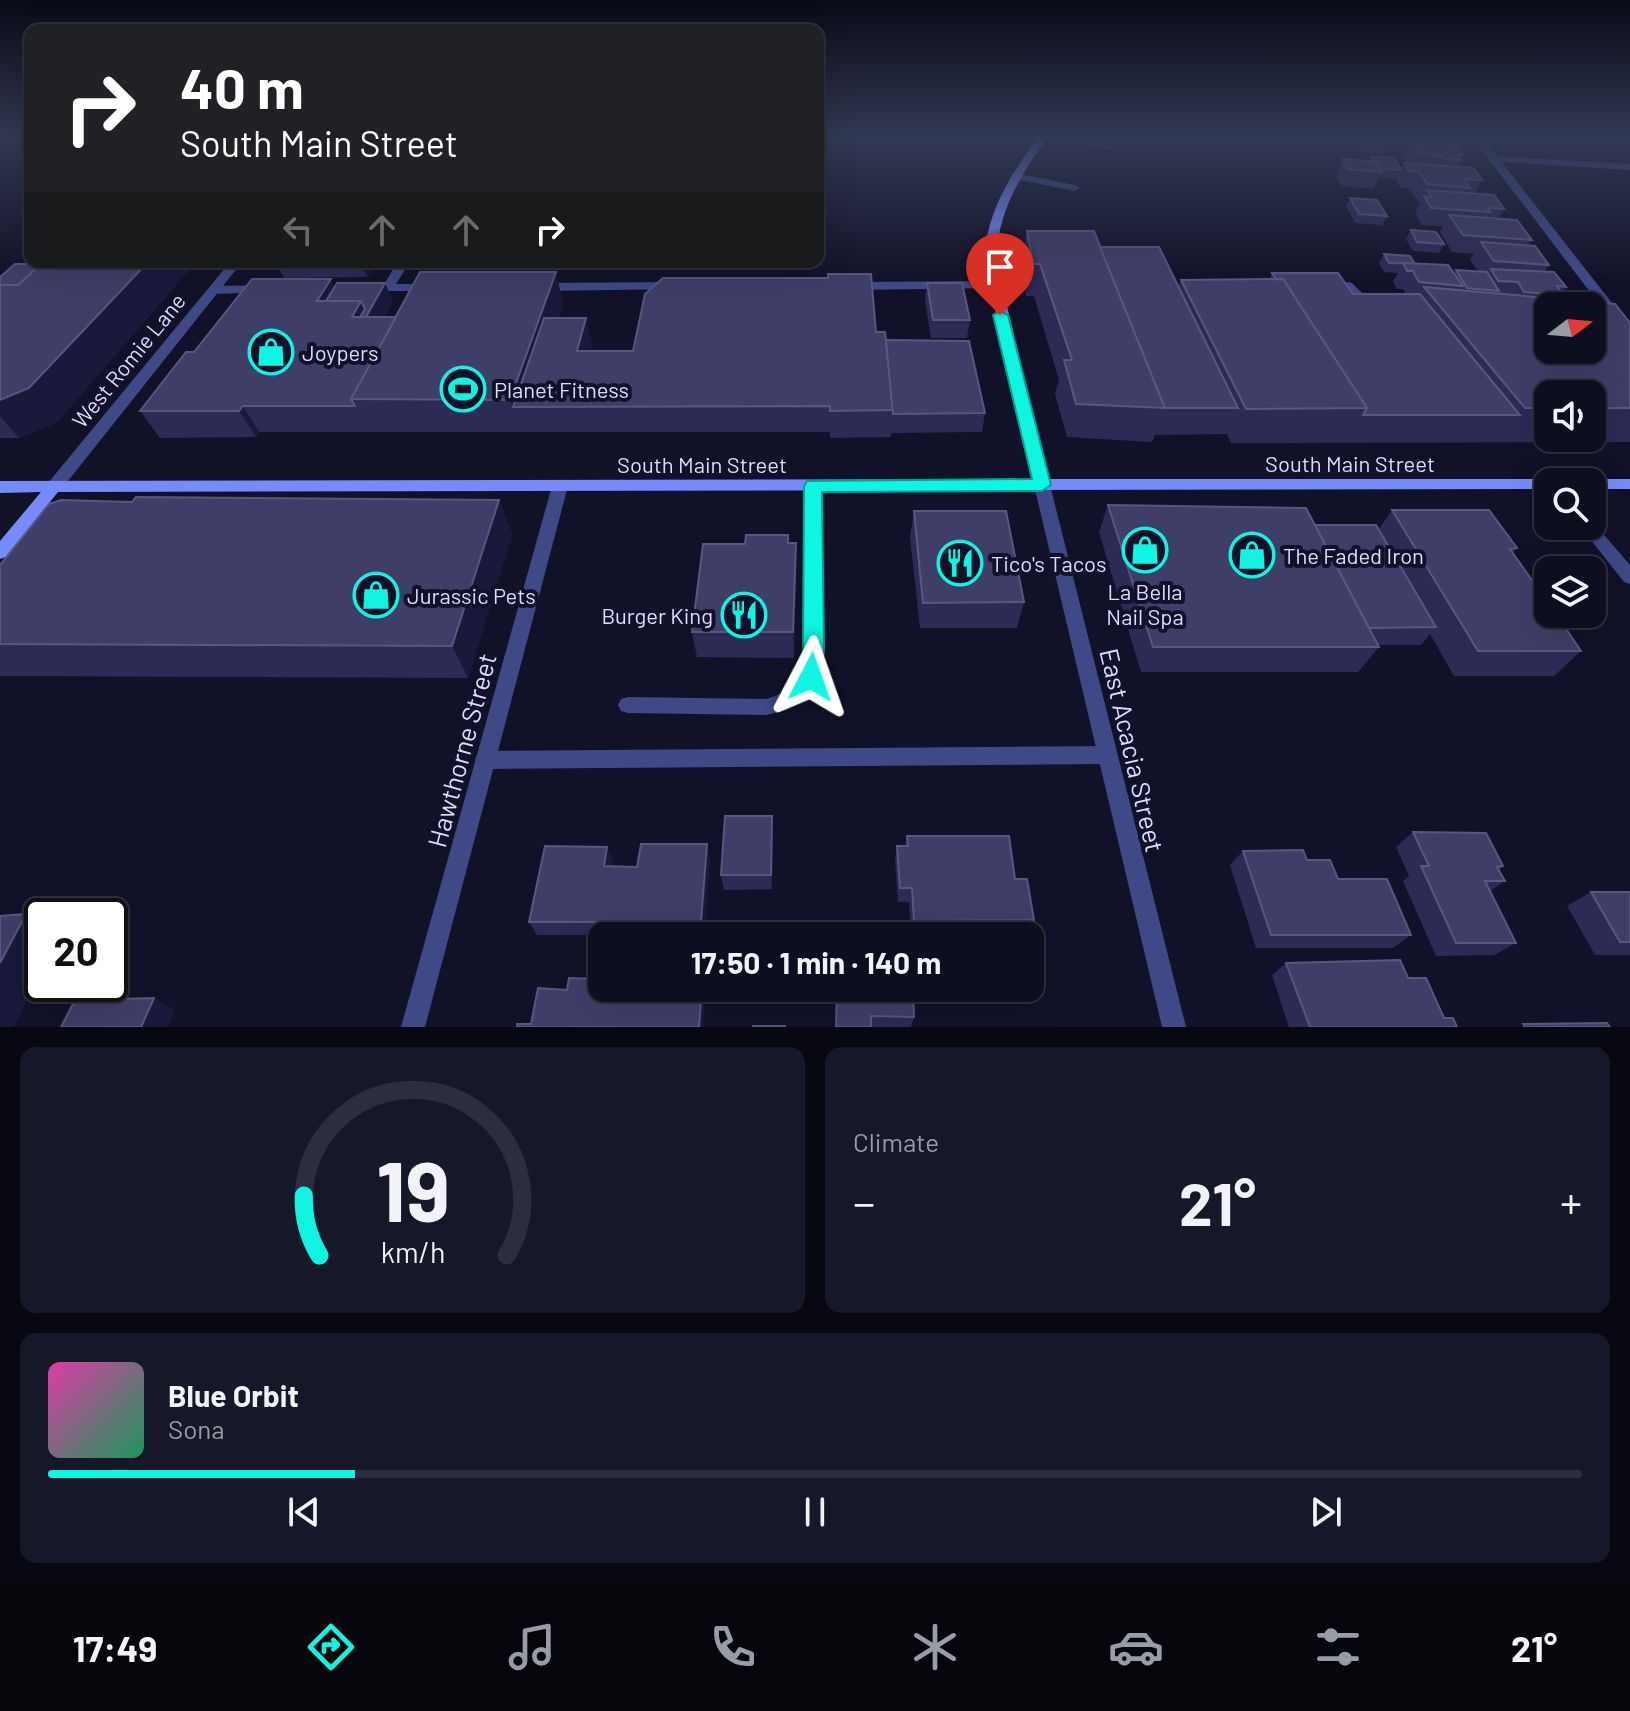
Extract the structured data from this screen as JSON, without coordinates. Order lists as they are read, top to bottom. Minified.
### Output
{"streets":{"main road":["South Main Street"],"street":["West Romie Lane","Hawthorne Street","East Acacia Street"]},"crossings":[["West Romie Lane","South Main Street"],["South Main Street","Hawthorne Street"],["South Main Street","East Acacia Street"]],"places":{"shop":["Joypers","La Bella Nail Spa","The Faded Iron","Jurassic Pets"],"sports":["Planet Fitness"],"restaurant":["Tico's Tacos","Burger King"]},"north":"right","page":{"turn":["40 m","South Main Street"],"limit":"20","trip":"17:50 · 1 min · 140 m","tile":"Climate","heat":["−","21°","+"],"song":["Blue Orbit","Sona"],"tabs":["17:49","21°"],"gauge":["19","km/h"]}}
